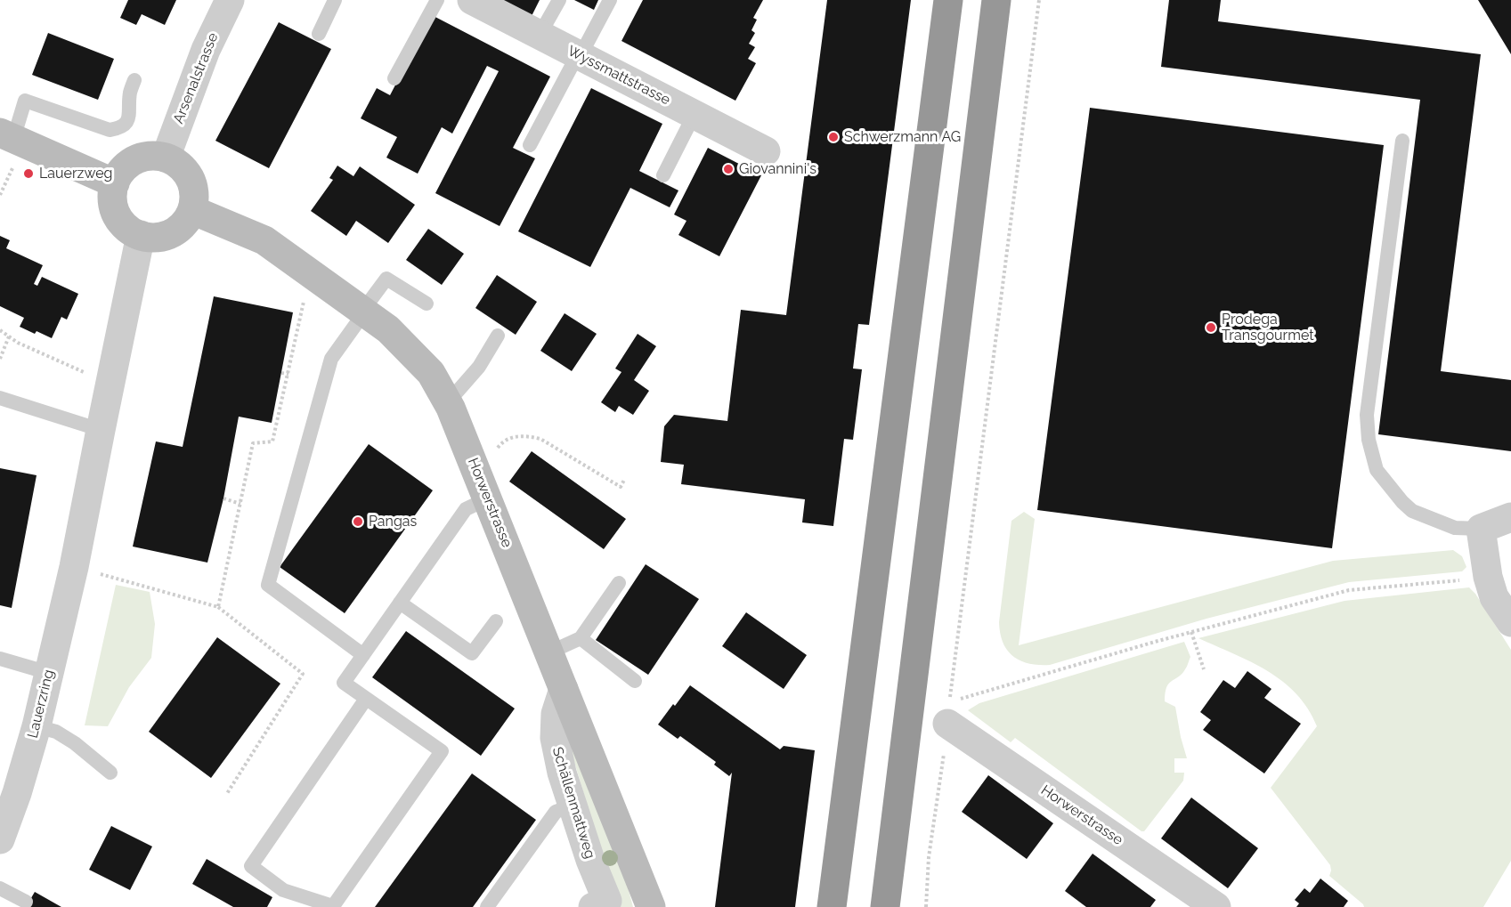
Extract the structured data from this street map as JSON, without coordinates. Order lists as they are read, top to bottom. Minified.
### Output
{"streets":{"street":["Wyssmattstrasse","Arsenalstrasse","Horwerstrasse","Lauerzring","Schällenmattweg"]},"crossings":[["Arsenalstrasse","Horwerstrasse"],["Horwerstrasse","Schällenmattweg"]],"places":["Schwerzmann AG","Giovannini's","Lauerzweg","Prodega Transgourmet","Pangas"]}
